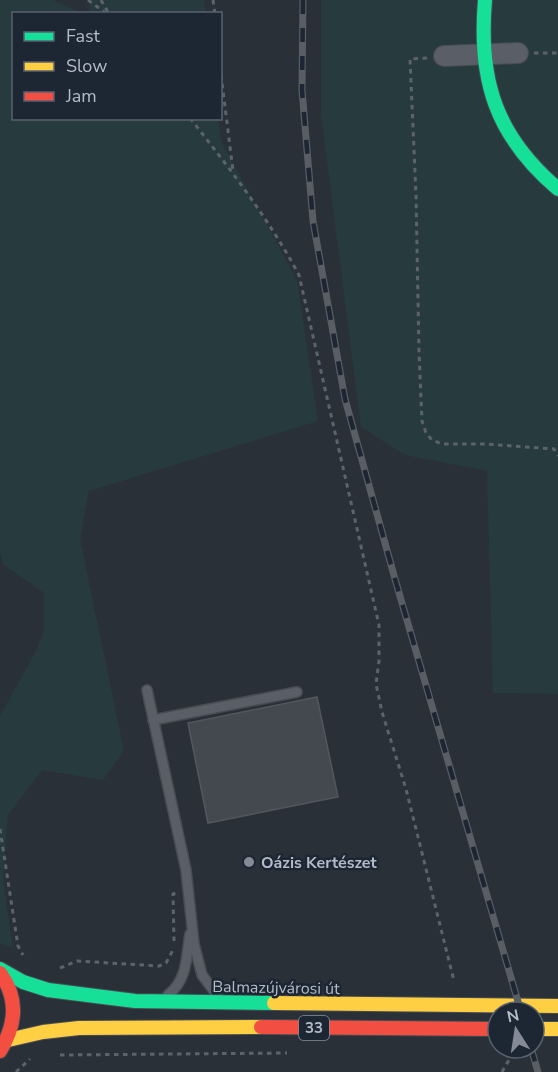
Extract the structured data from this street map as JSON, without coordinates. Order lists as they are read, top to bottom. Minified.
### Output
{"streets":{"main road":["Balmazújvárosi út","33"]},"crossings":[["Balmazújvárosi út","33"]],"places":["Oázis Kertészet"],"legend":["Fast","Slow","Jam"],"north":"top"}
